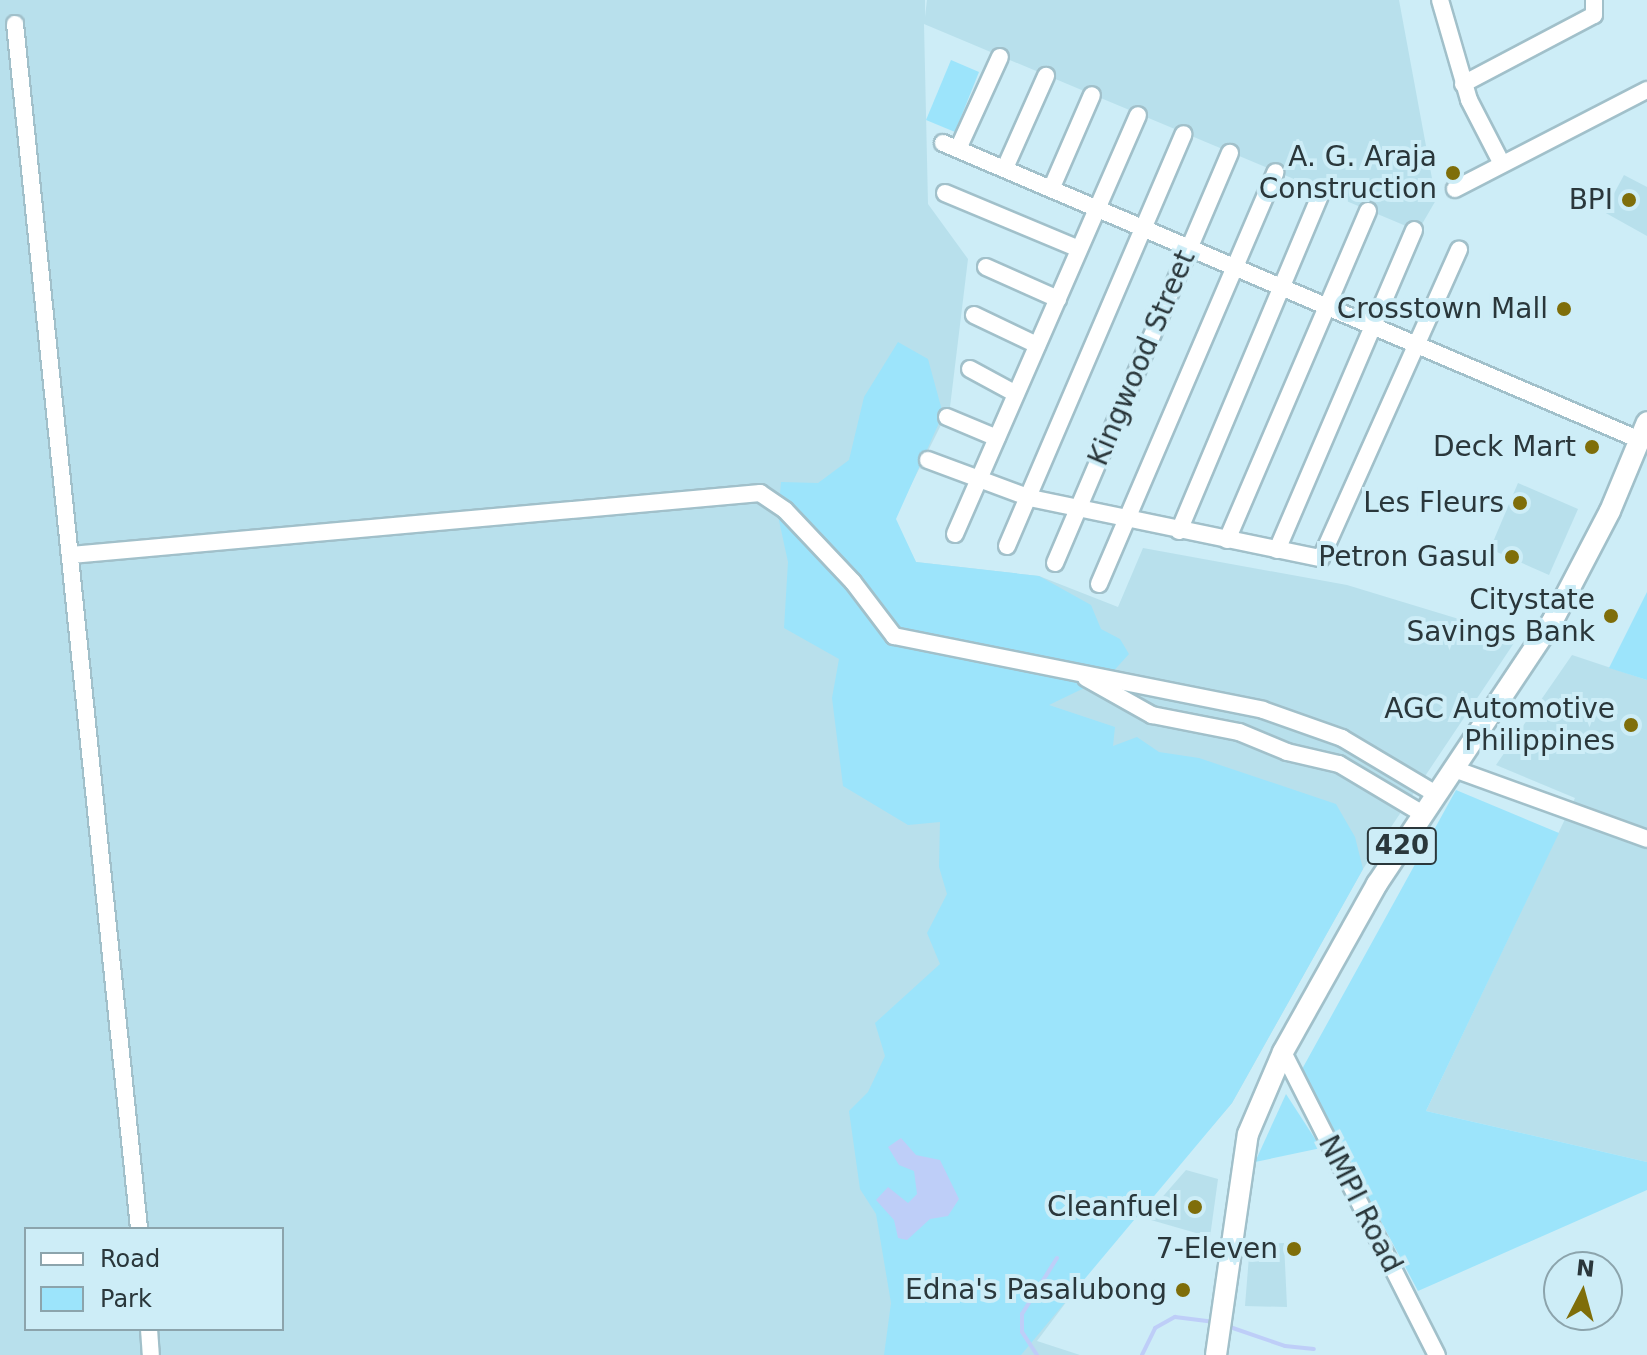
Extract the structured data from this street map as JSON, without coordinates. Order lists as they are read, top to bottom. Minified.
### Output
{"streets":{"main road":["420"],"street":["Kingwood Street","NMPI Road"]},"crossings":[["420","NMPI Road"]],"places":["A. G. Araja Construction","BPI","Crosstown Mall","Deck Mart","Les Fleurs","Petron Gasul","Citystate Savings Bank","AGC Automotive Philippines","Cleanfuel","7-Eleven","Edna's Pasalubong"],"legend":["Road","Park"],"north":"top"}
